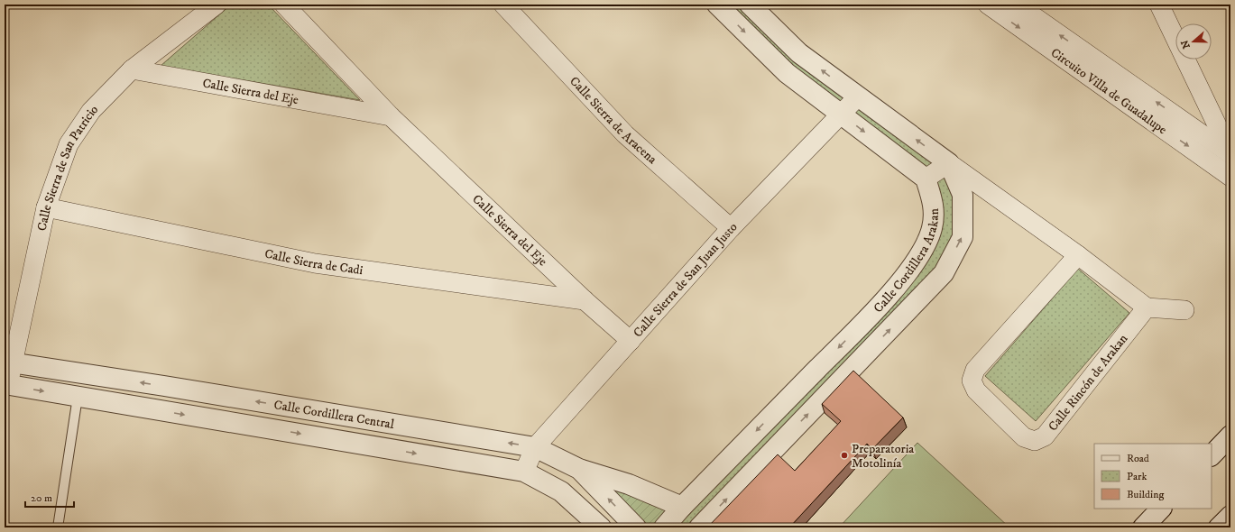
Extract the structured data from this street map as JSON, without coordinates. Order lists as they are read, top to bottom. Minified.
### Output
{"streets":{"street":["Circuito Villa de Guadalupe","Calle Sierra del Eje","Calle Sierra de Aracena","Calle Sierra de San Patricio","Calle Cordillera Arakan","Calle Sierra de Cadi","Calle Sierra de San Juan Justo","Calle Rincón de Arakan","Calle Cordillera Central"]},"crossings":[["Calle Sierra del Eje","Calle Sierra de San Patricio"],["Calle Sierra del Eje","Calle Sierra de Cadi"],["Calle Sierra del Eje","Calle Sierra de San Juan Justo"],["Calle Sierra de Aracena","Calle Sierra de San Juan Justo"],["Calle Sierra de San Patricio","Calle Sierra de Cadi"],["Calle Sierra de San Patricio","Calle Cordillera Central"],["Calle Sierra de San Juan Justo","Calle Cordillera Central"]],"places":["Preparatoria Motolinía"],"legend":["Road","Park","Building"],"scale_bar":"20 m","north":"left"}
